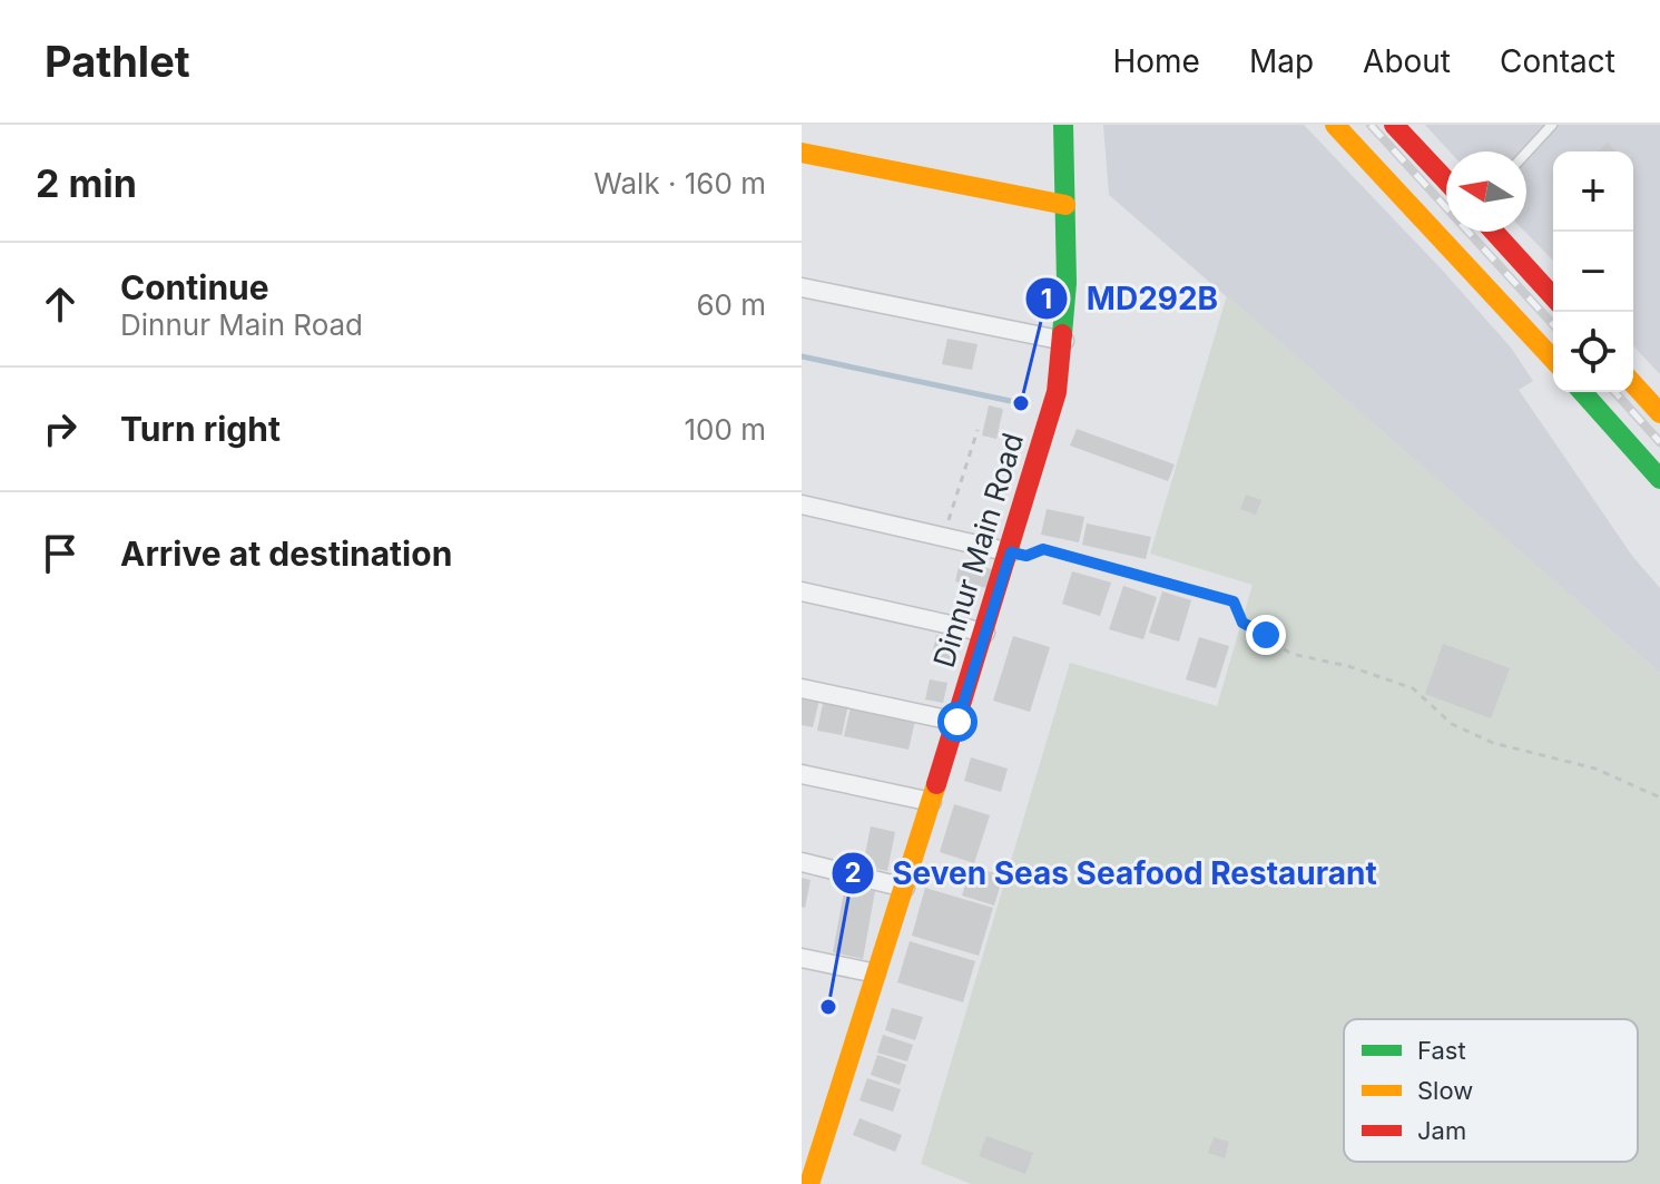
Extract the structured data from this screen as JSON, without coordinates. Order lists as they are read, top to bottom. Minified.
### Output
{"streets":{"street":["Dinnur Main Road"]},"places":["MD292B","Seven Seas Seafood Restaurant"],"legend":["Fast","Slow","Jam"],"north":"left","page":{"header":"Pathlet","nav":["Home","Map","About","Contact"],"heading":["2 min","Walk · 160 m"],"map_buttons":["+","−"],"list":[["Continue","Dinnur Main Road","60 m"],["Turn right","100 m"],"Arrive at destination"]}}
